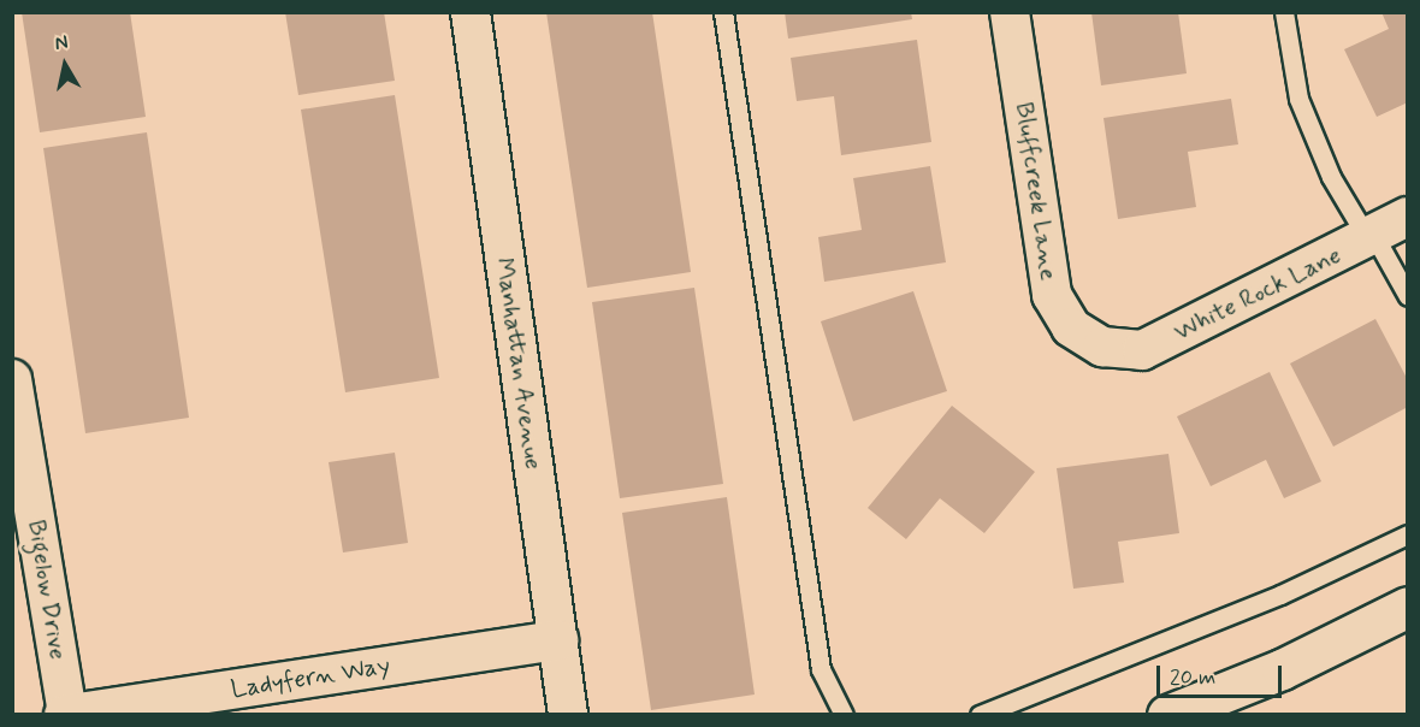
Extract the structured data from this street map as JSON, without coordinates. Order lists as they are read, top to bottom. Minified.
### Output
{"streets":{"street":["Bluffcreek Lane","White Rock Lane","Manhattan Avenue","Bigelow Drive","Ladyfern Way"]},"crossings":[["Bluffcreek Lane","White Rock Lane"],["Manhattan Avenue","Ladyfern Way"],["Bigelow Drive","Ladyfern Way"]],"scale_bar":"20 m","north":"top"}
